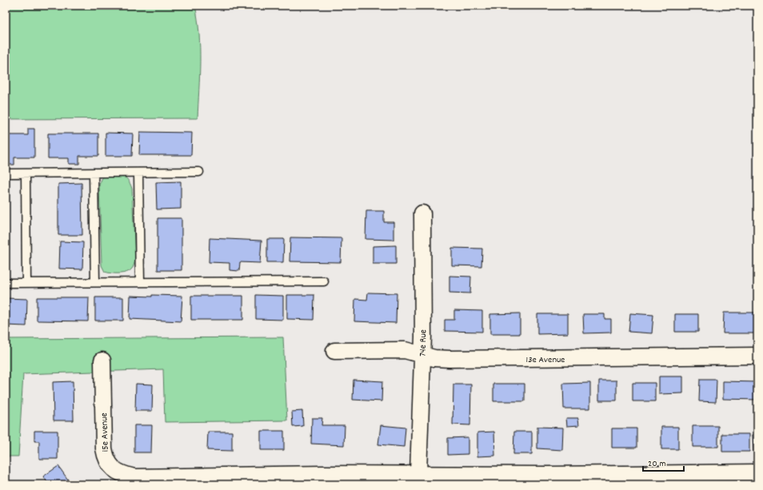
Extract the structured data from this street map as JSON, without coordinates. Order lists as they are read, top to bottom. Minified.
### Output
{"streets":{"street":["74e Rue","13e Avenue","15e Avenue"]},"crossings":[["74e Rue","13e Avenue"],["74e Rue","15e Avenue"]],"scale_bar":"20 m"}
